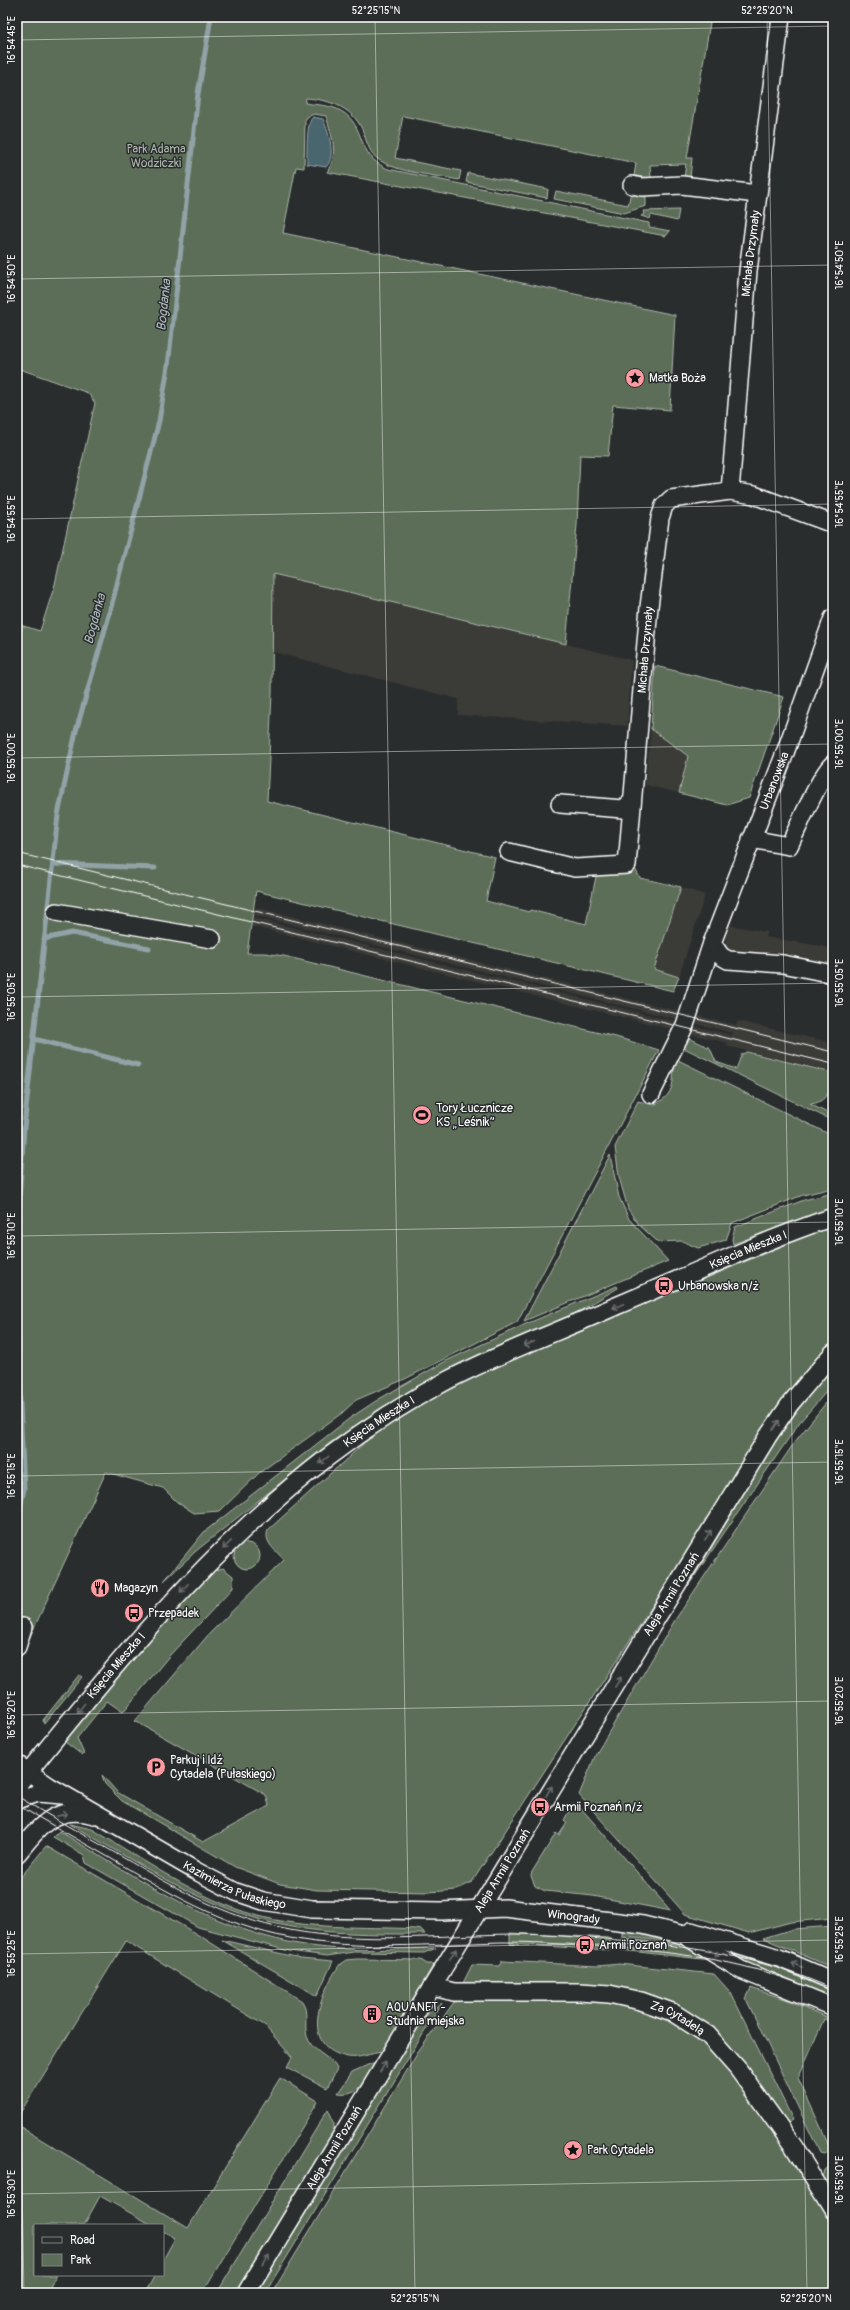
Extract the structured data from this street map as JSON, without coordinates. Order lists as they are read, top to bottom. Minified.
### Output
{"streets":{"street":["Michała Drzymały","Urbanowska","Księcia Mieszka I","Aleja Armii Poznań","Kazimierza Pułaskiego","Winogrady","Za Cytadelą"]},"crossings":[["Księcia Mieszka I","Kazimierza Pułaskiego"],["Aleja Armii Poznań","Kazimierza Pułaskiego"],["Aleja Armii Poznań","Winogrady"],["Aleja Armii Poznań","Za Cytadelą"],["Kazimierza Pułaskiego","Winogrady"]],"one_way":["Księcia Mieszka I","Aleja Armii Poznań"],"water":["Bogdanka"],"parks":["Park Adama Wodziczki"],"places":{"place":["Matka Boża","Park Cytadela"],"sports":["Tory Łucznicze KS „Leśnik”"],"bus stop":["Urbanowska n/ż","Przepadek","Armii Poznań n/ż","Armii Poznań"],"restaurant":["Magazyn"],"parking":["Parkuj i Idź Cytadela (Pułaskiego)"],"building":["AQUANET - Studnia miejska"]},"legend":["Road","Park"],"coordinates":["52°25'15\"N","52°25'20\"N","16°54'45\"E","16°54'50\"E","16°54'55\"E","16°55'00\"E","16°55'05\"E","16°55'10\"E","16°55'15\"E","16°55'20\"E","16°55'25\"E","16°55'30\"E"]}
